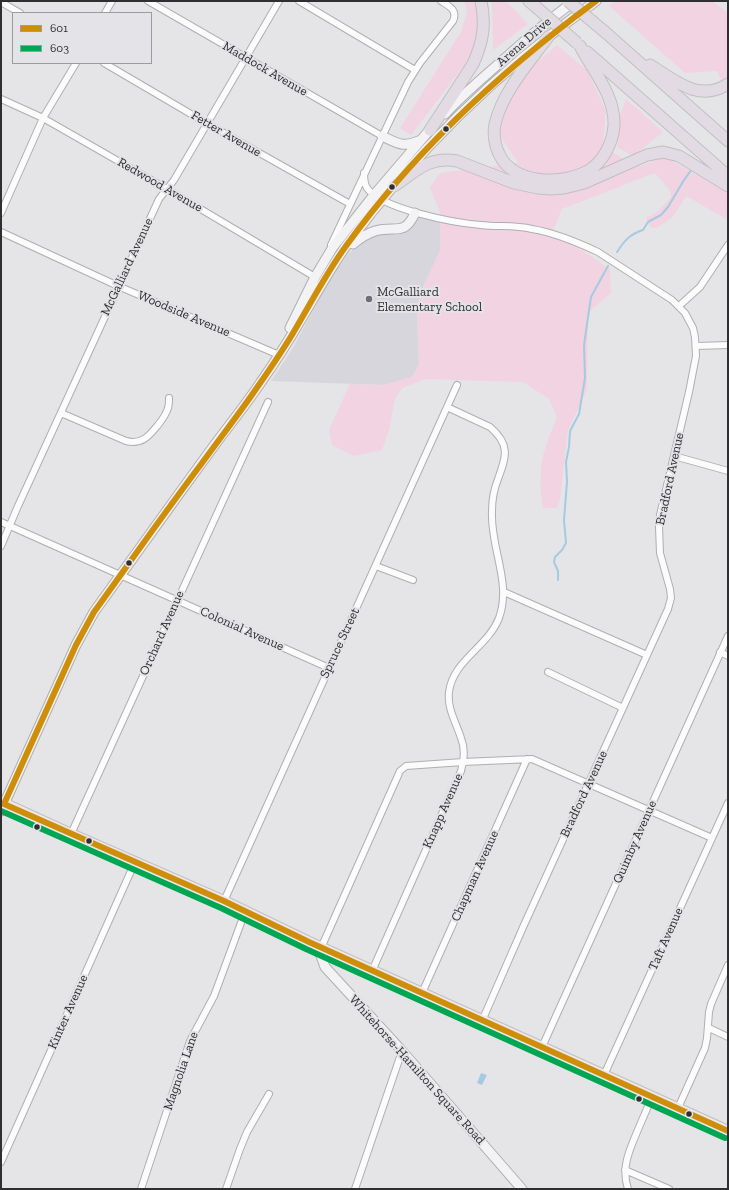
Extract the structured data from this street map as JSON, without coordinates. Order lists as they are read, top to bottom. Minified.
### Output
{"streets":{"main road":["Arena Drive","Whitehorse-Hamilton Square Road"],"street":["Maddock Avenue","Fetter Avenue","Redwood Avenue","McGalliard Avenue","Woodside Avenue","Bradford Avenue","Colonial Avenue","Orchard Avenue","Spruce Street","Knapp Avenue","Quimby Avenue","Chapman Avenue","Taft Avenue","Kinter Avenue","Magnolia Lane"]},"crossings":[["Arena Drive","Redwood Avenue"],["Arena Drive","Woodside Avenue"],["Arena Drive","Bradford Avenue"],["Arena Drive","Colonial Avenue"],["Maddock Avenue","McGalliard Avenue"],["Fetter Avenue","McGalliard Avenue"],["Redwood Avenue","McGalliard Avenue"],["McGalliard Avenue","Woodside Avenue"],["McGalliard Avenue","Colonial Avenue"],["Colonial Avenue","Orchard Avenue"],["Colonial Avenue","Spruce Street"],["Spruce Street","Knapp Avenue"]],"places":["McGalliard Elementary School"],"lines":["transit line 601","transit line 603"],"legend":["601","603"]}
